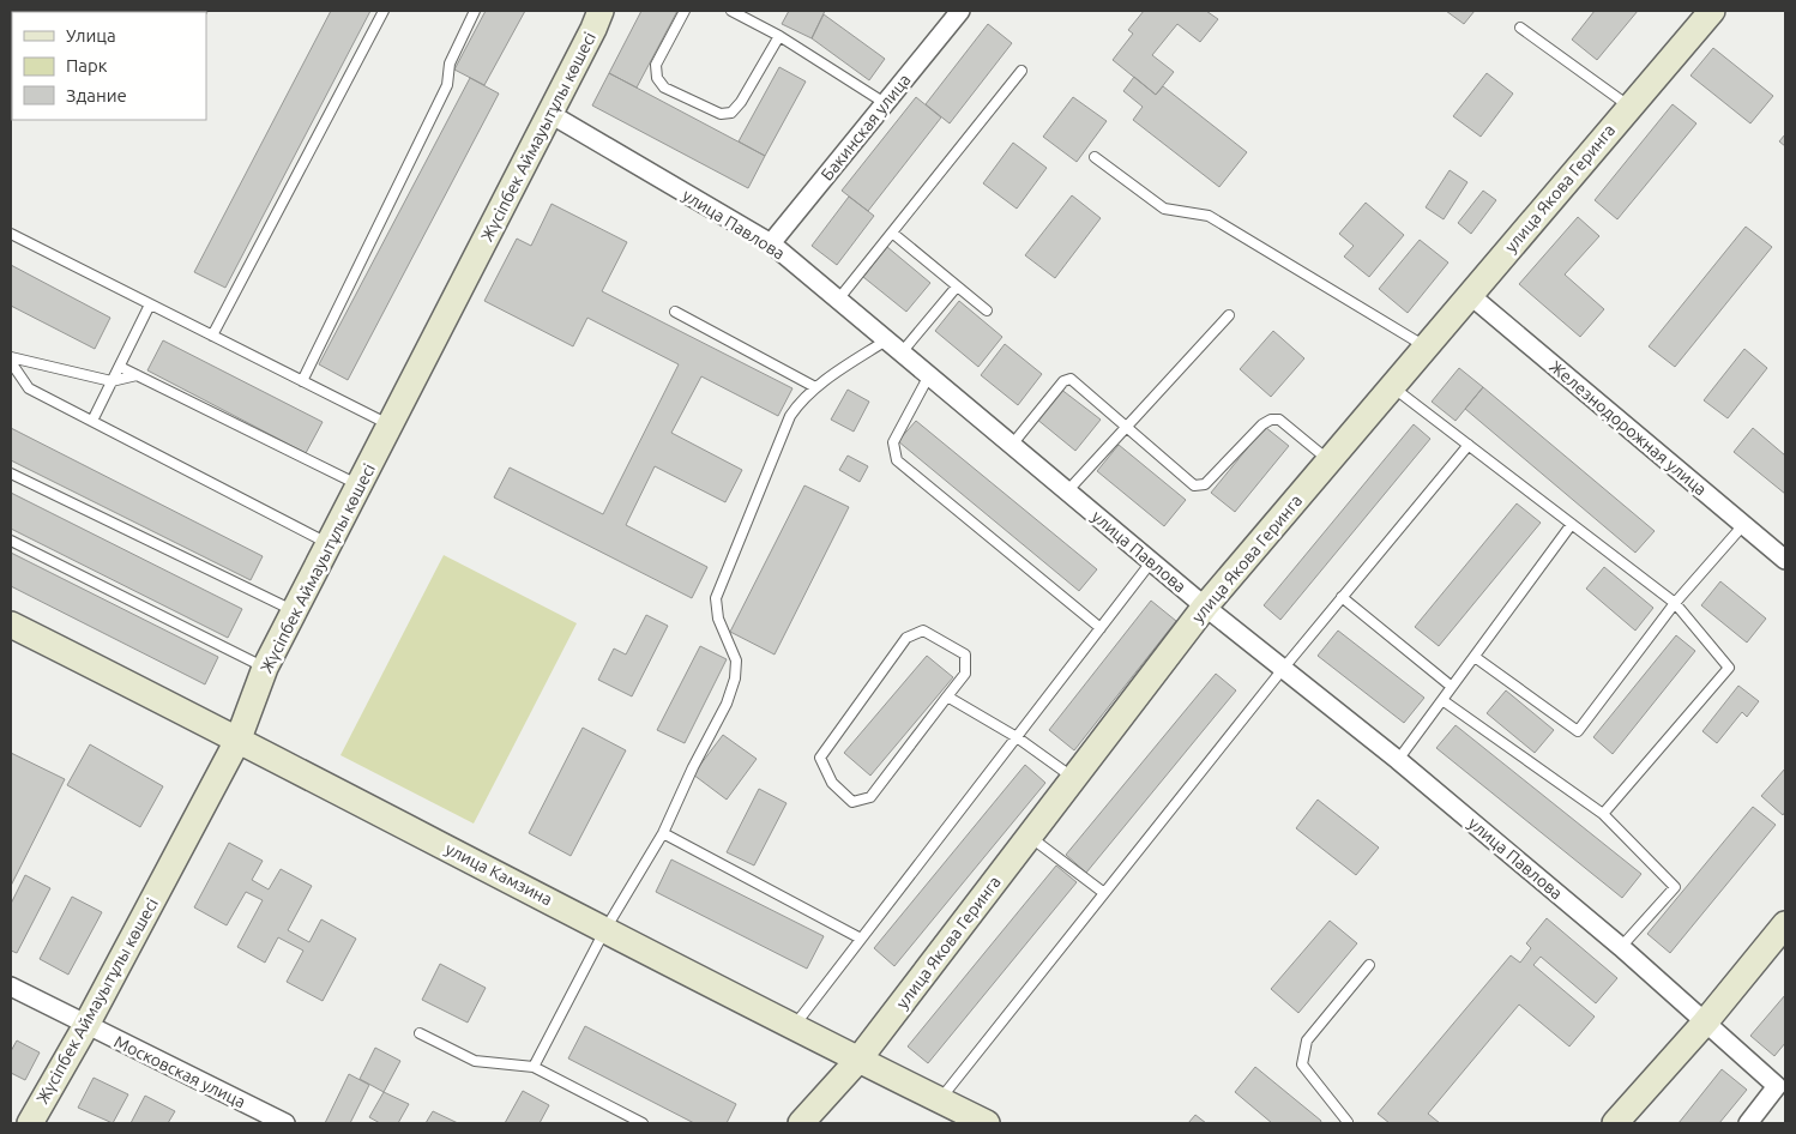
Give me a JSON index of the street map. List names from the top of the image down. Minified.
{"streets":{"street":["Бакинская улица","Жүсіпбек Аймауытұлы көшесі","улица Якова Геринга","улица Павлова","Железнодорожная улица","улица Камзина","Московская улица"]},"crossings":[["Бакинская улица","улица Павлова"],["Жүсіпбек Аймауытұлы көшесі","улица Павлова"],["Жүсіпбек Аймауытұлы көшесі","улица Камзина"],["Жүсіпбек Аймауытұлы көшесі","Московская улица"],["улица Якова Геринга","улица Павлова"],["улица Якова Геринга","Железнодорожная улица"],["улица Якова Геринга","улица Камзина"]],"legend":["Улица","Парк","Здание"]}
